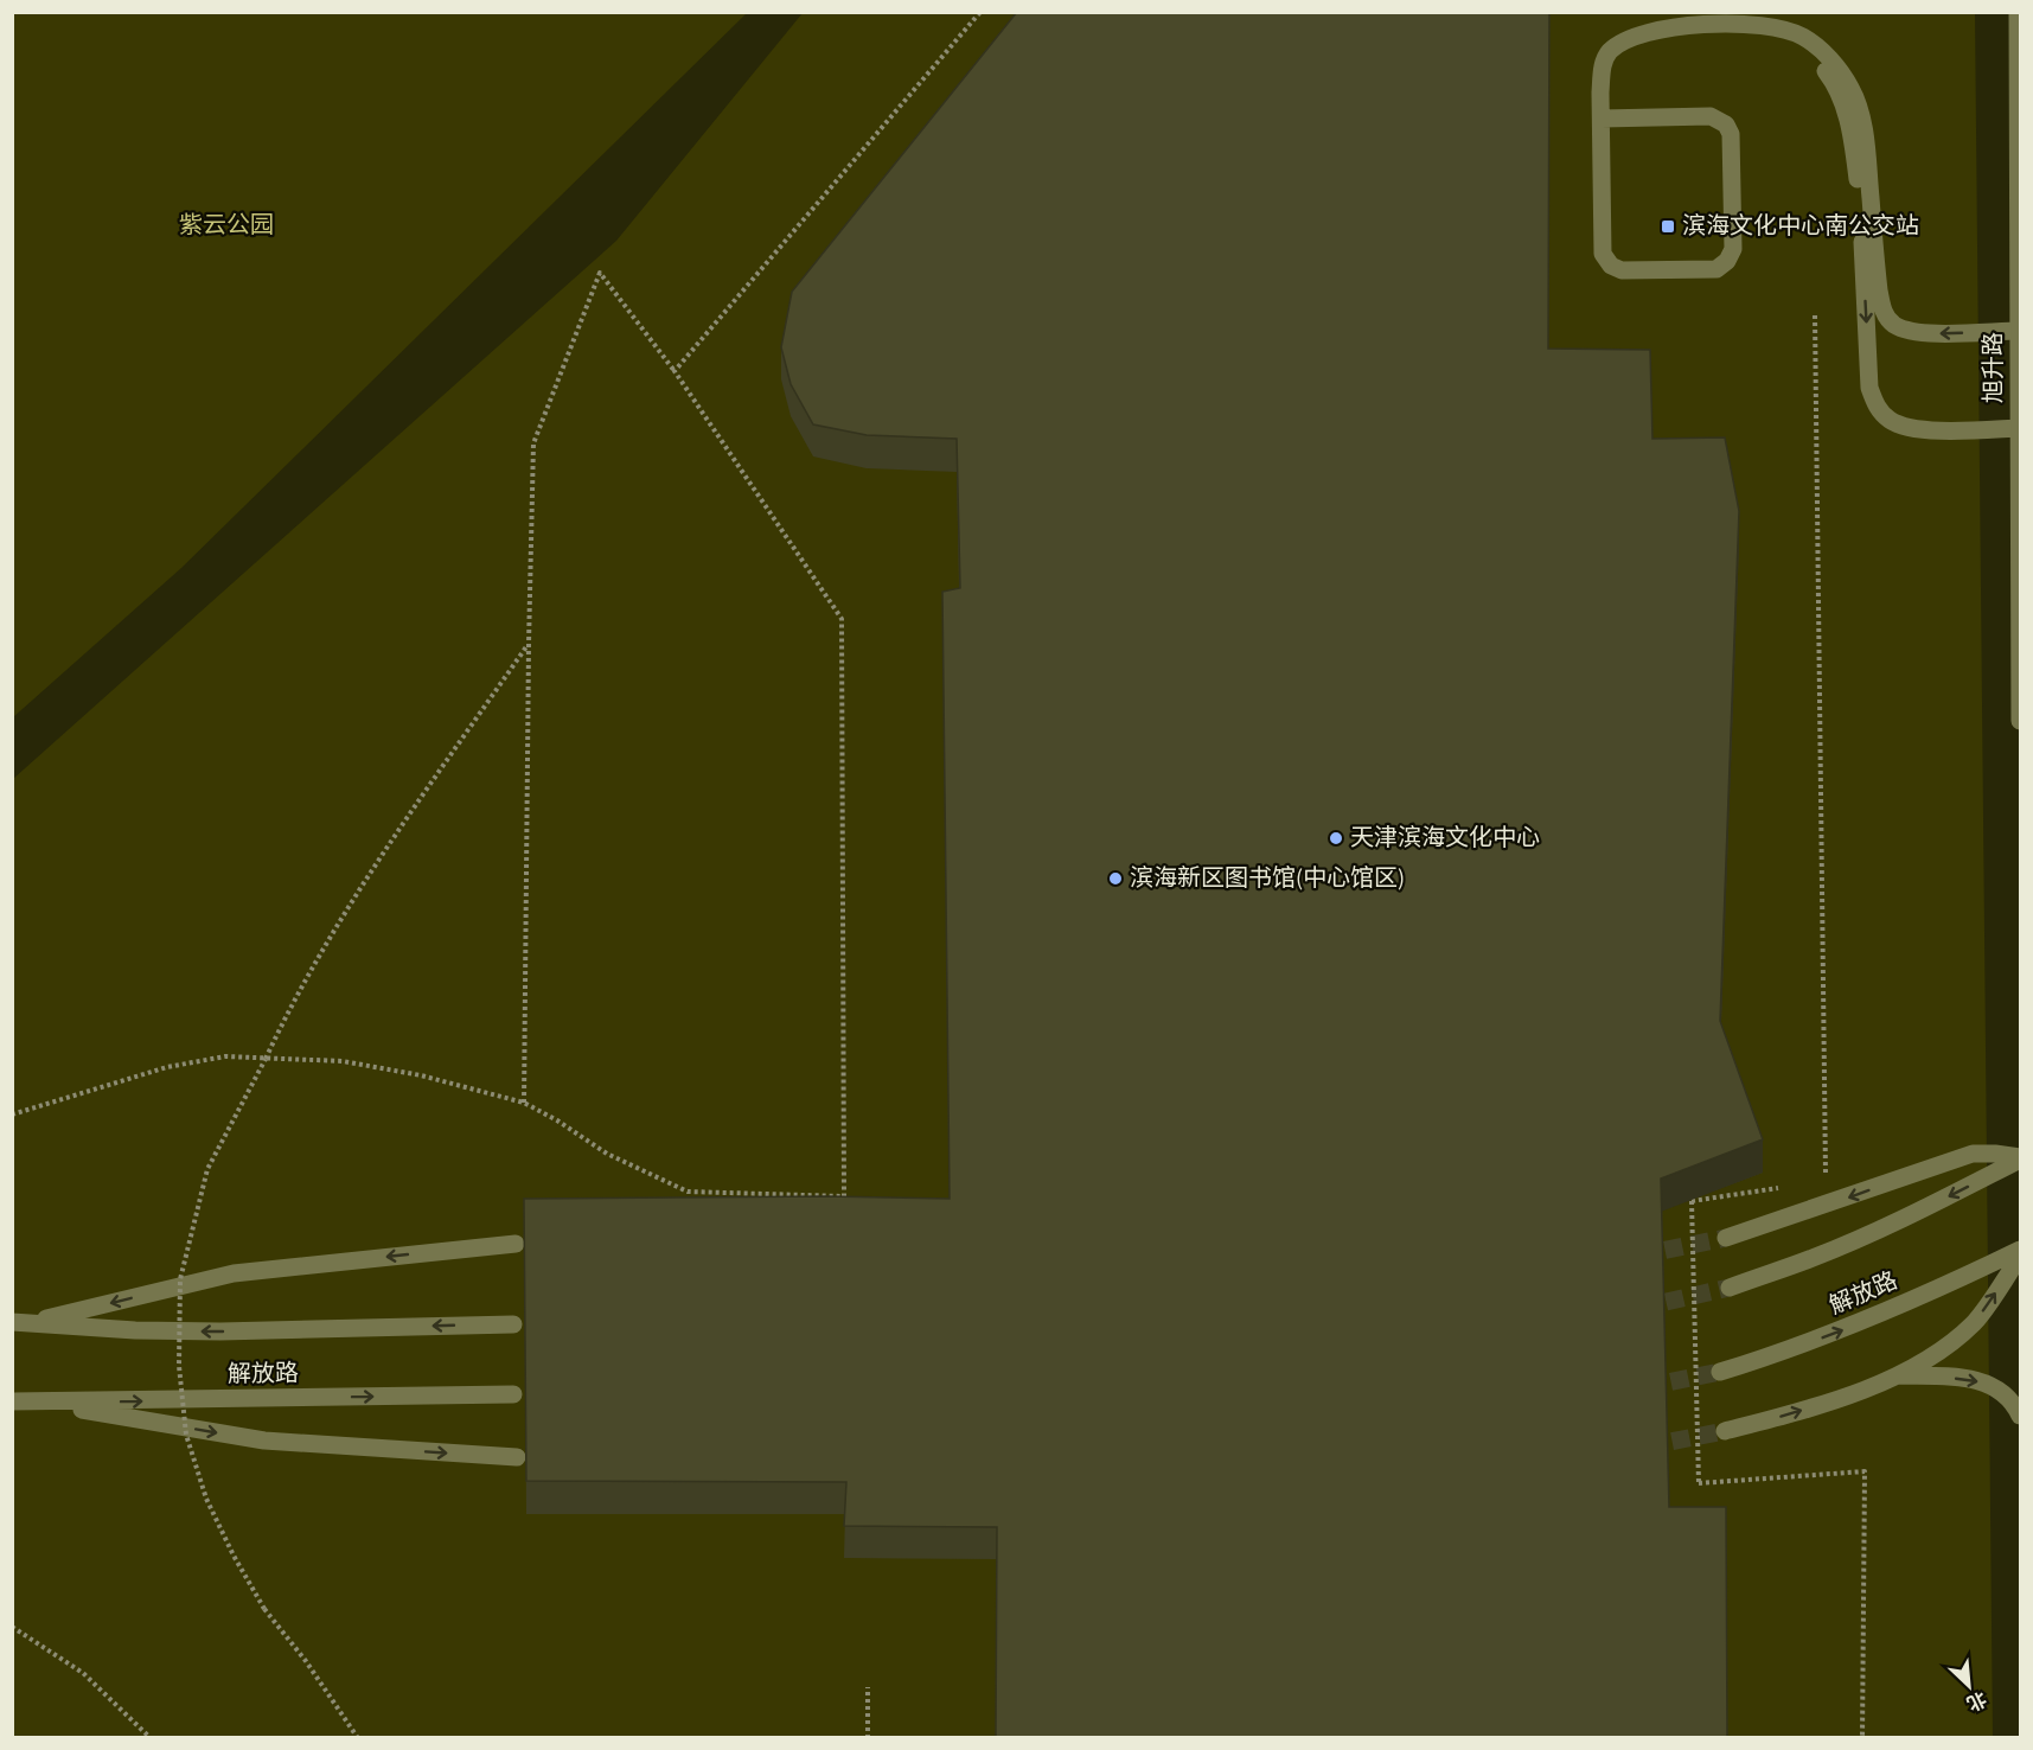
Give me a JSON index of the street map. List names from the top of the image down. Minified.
{"streets":{"street":["旭升路","解放路"]},"parks":["紫云公园"],"places":{"transit":["滨海文化中心南公交站"],"other":["天津滨海文化中心","滨海新区图书馆(中心馆区)"]},"north":"bottom right"}
